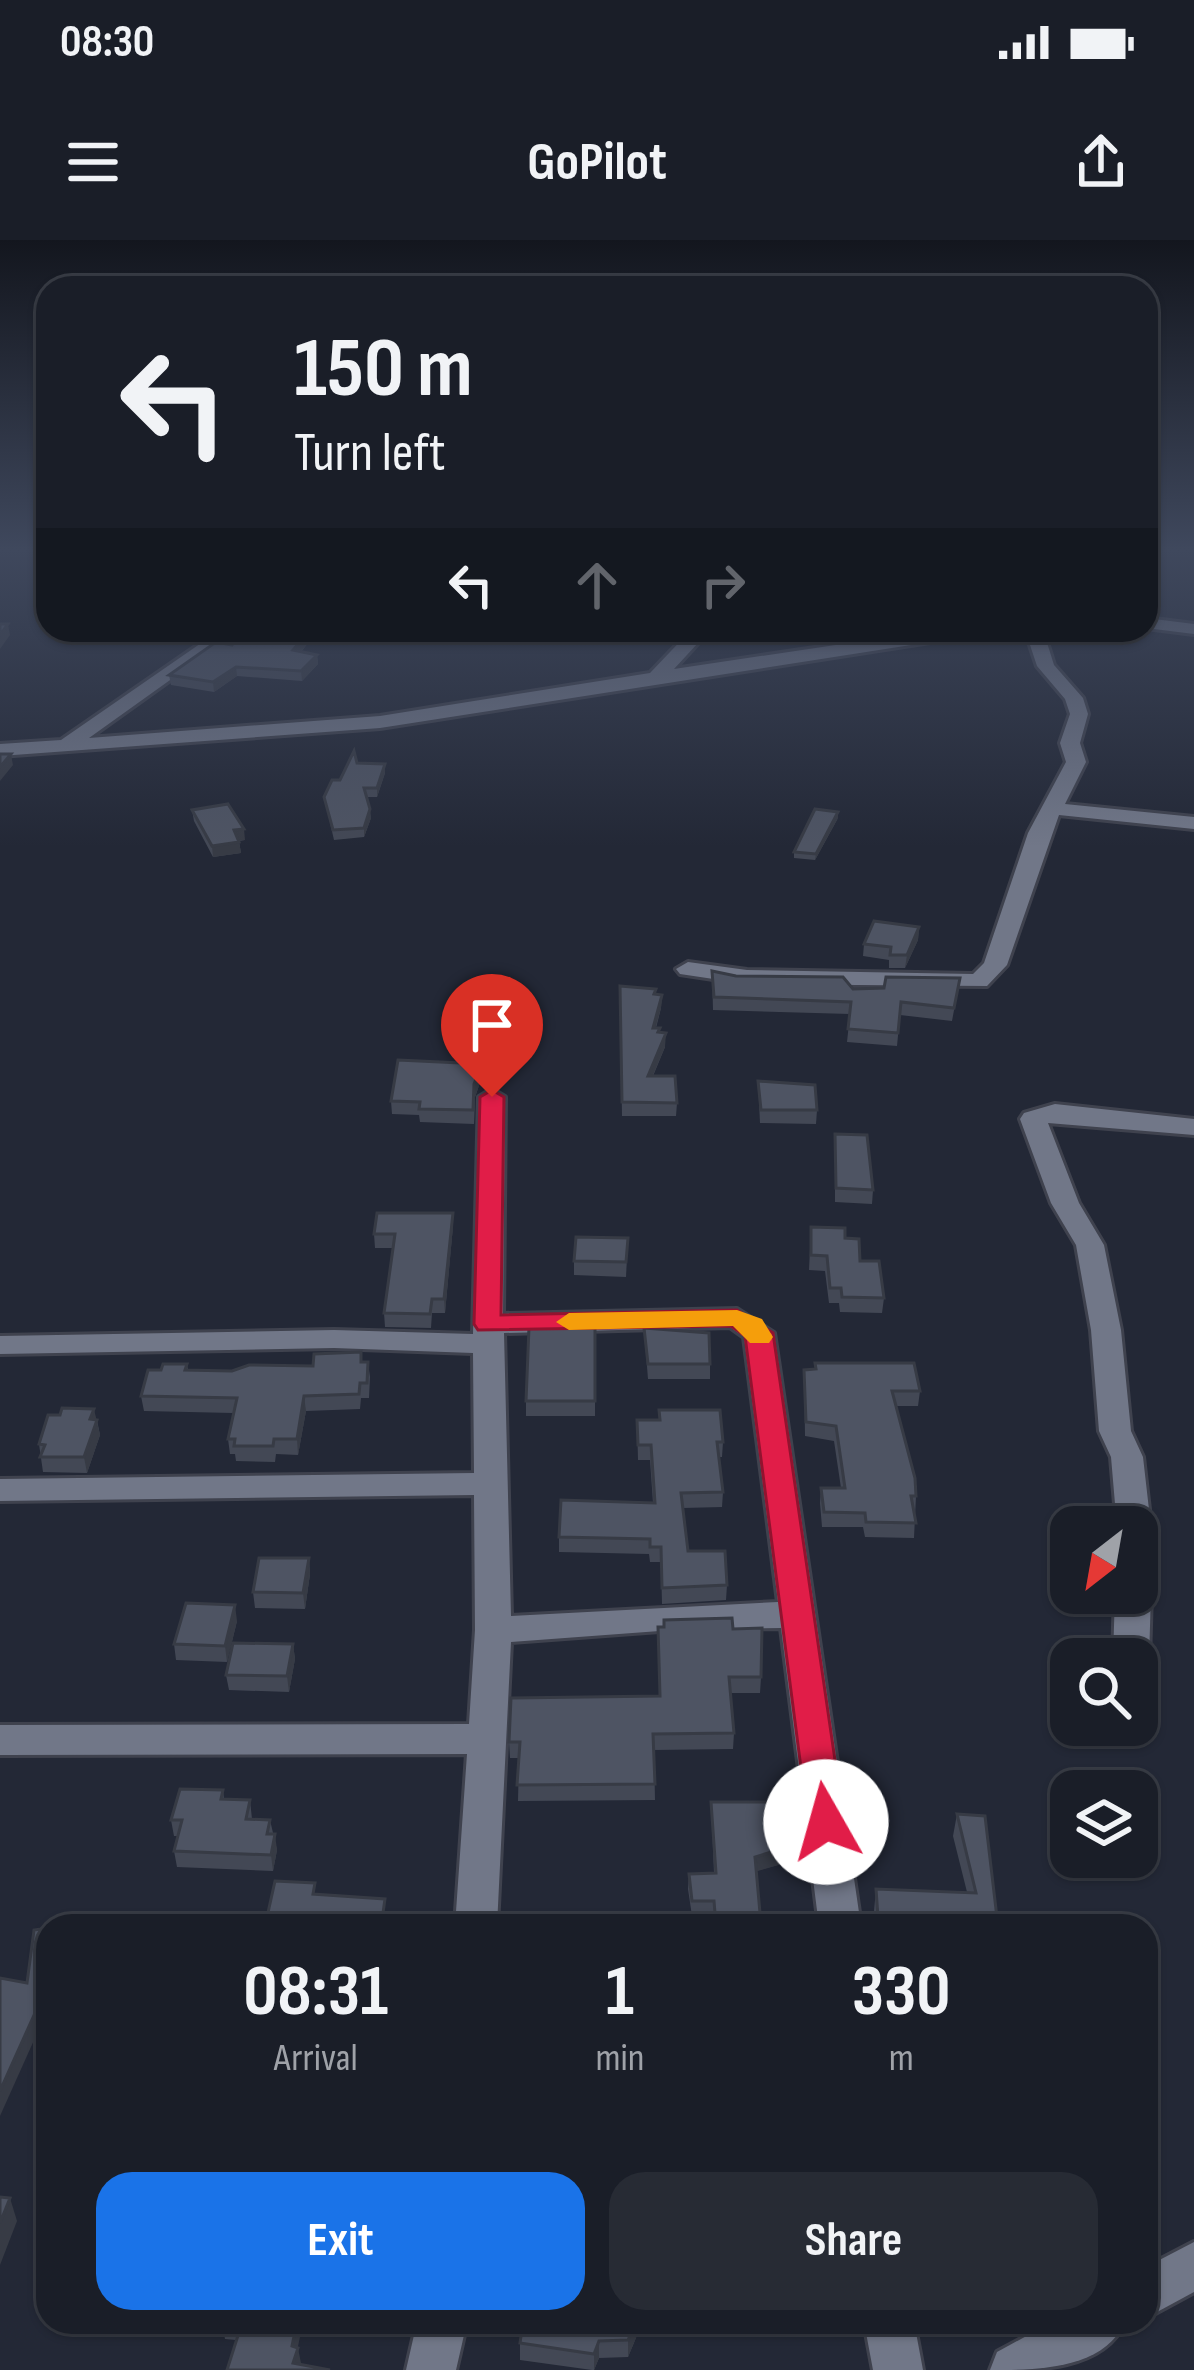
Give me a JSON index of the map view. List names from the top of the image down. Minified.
{"north":"bottom left","page":{"status":"08:30","header":"GoPilot","turn":["150 m","Turn left"],"eta":["08:31","Arrival","1","min","330","m"],"buttons":["Exit","Share"]}}
